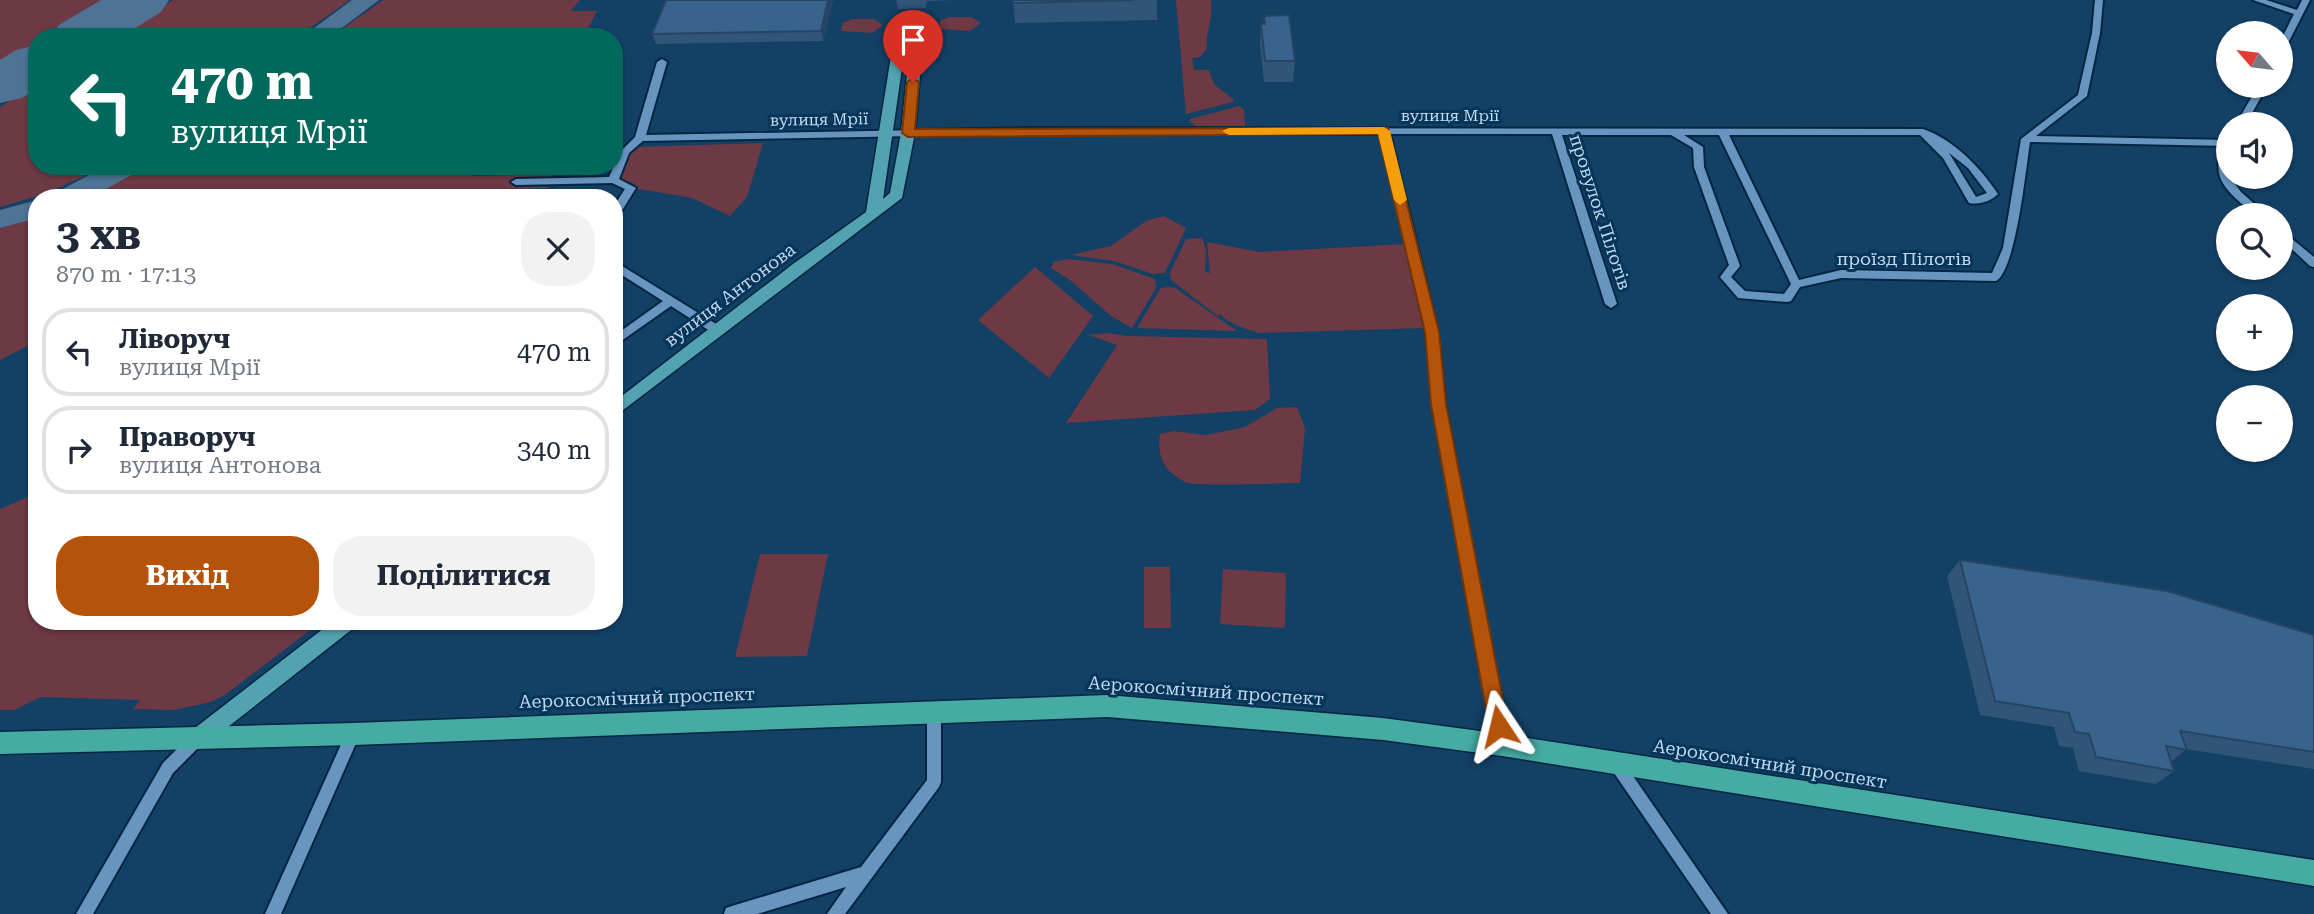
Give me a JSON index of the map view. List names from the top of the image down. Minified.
{"streets":{"highway":["Аерокосмічний проспект"],"main road":["вулиця Антонова"],"street":["вулиця Мрії","провулок Пілотів","проїзд Пілотів"]},"crossings":[["вулиця Мрії","провулок Пілотів"],["вулиця Мрії","вулиця Антонова"]],"north":"top left","page":{"map_buttons":["+","−"],"turn":["470 m","вулиця Мрії"],"heading":["3 хв","870 m · 17:13"],"list":[{"name":"Ліворуч","note":"вулиця Мрії","value":"470 m"},{"name":"Праворуч","note":"вулиця Антонова","value":"340 m"}],"buttons":["Вихід","Поділитися"]}}
